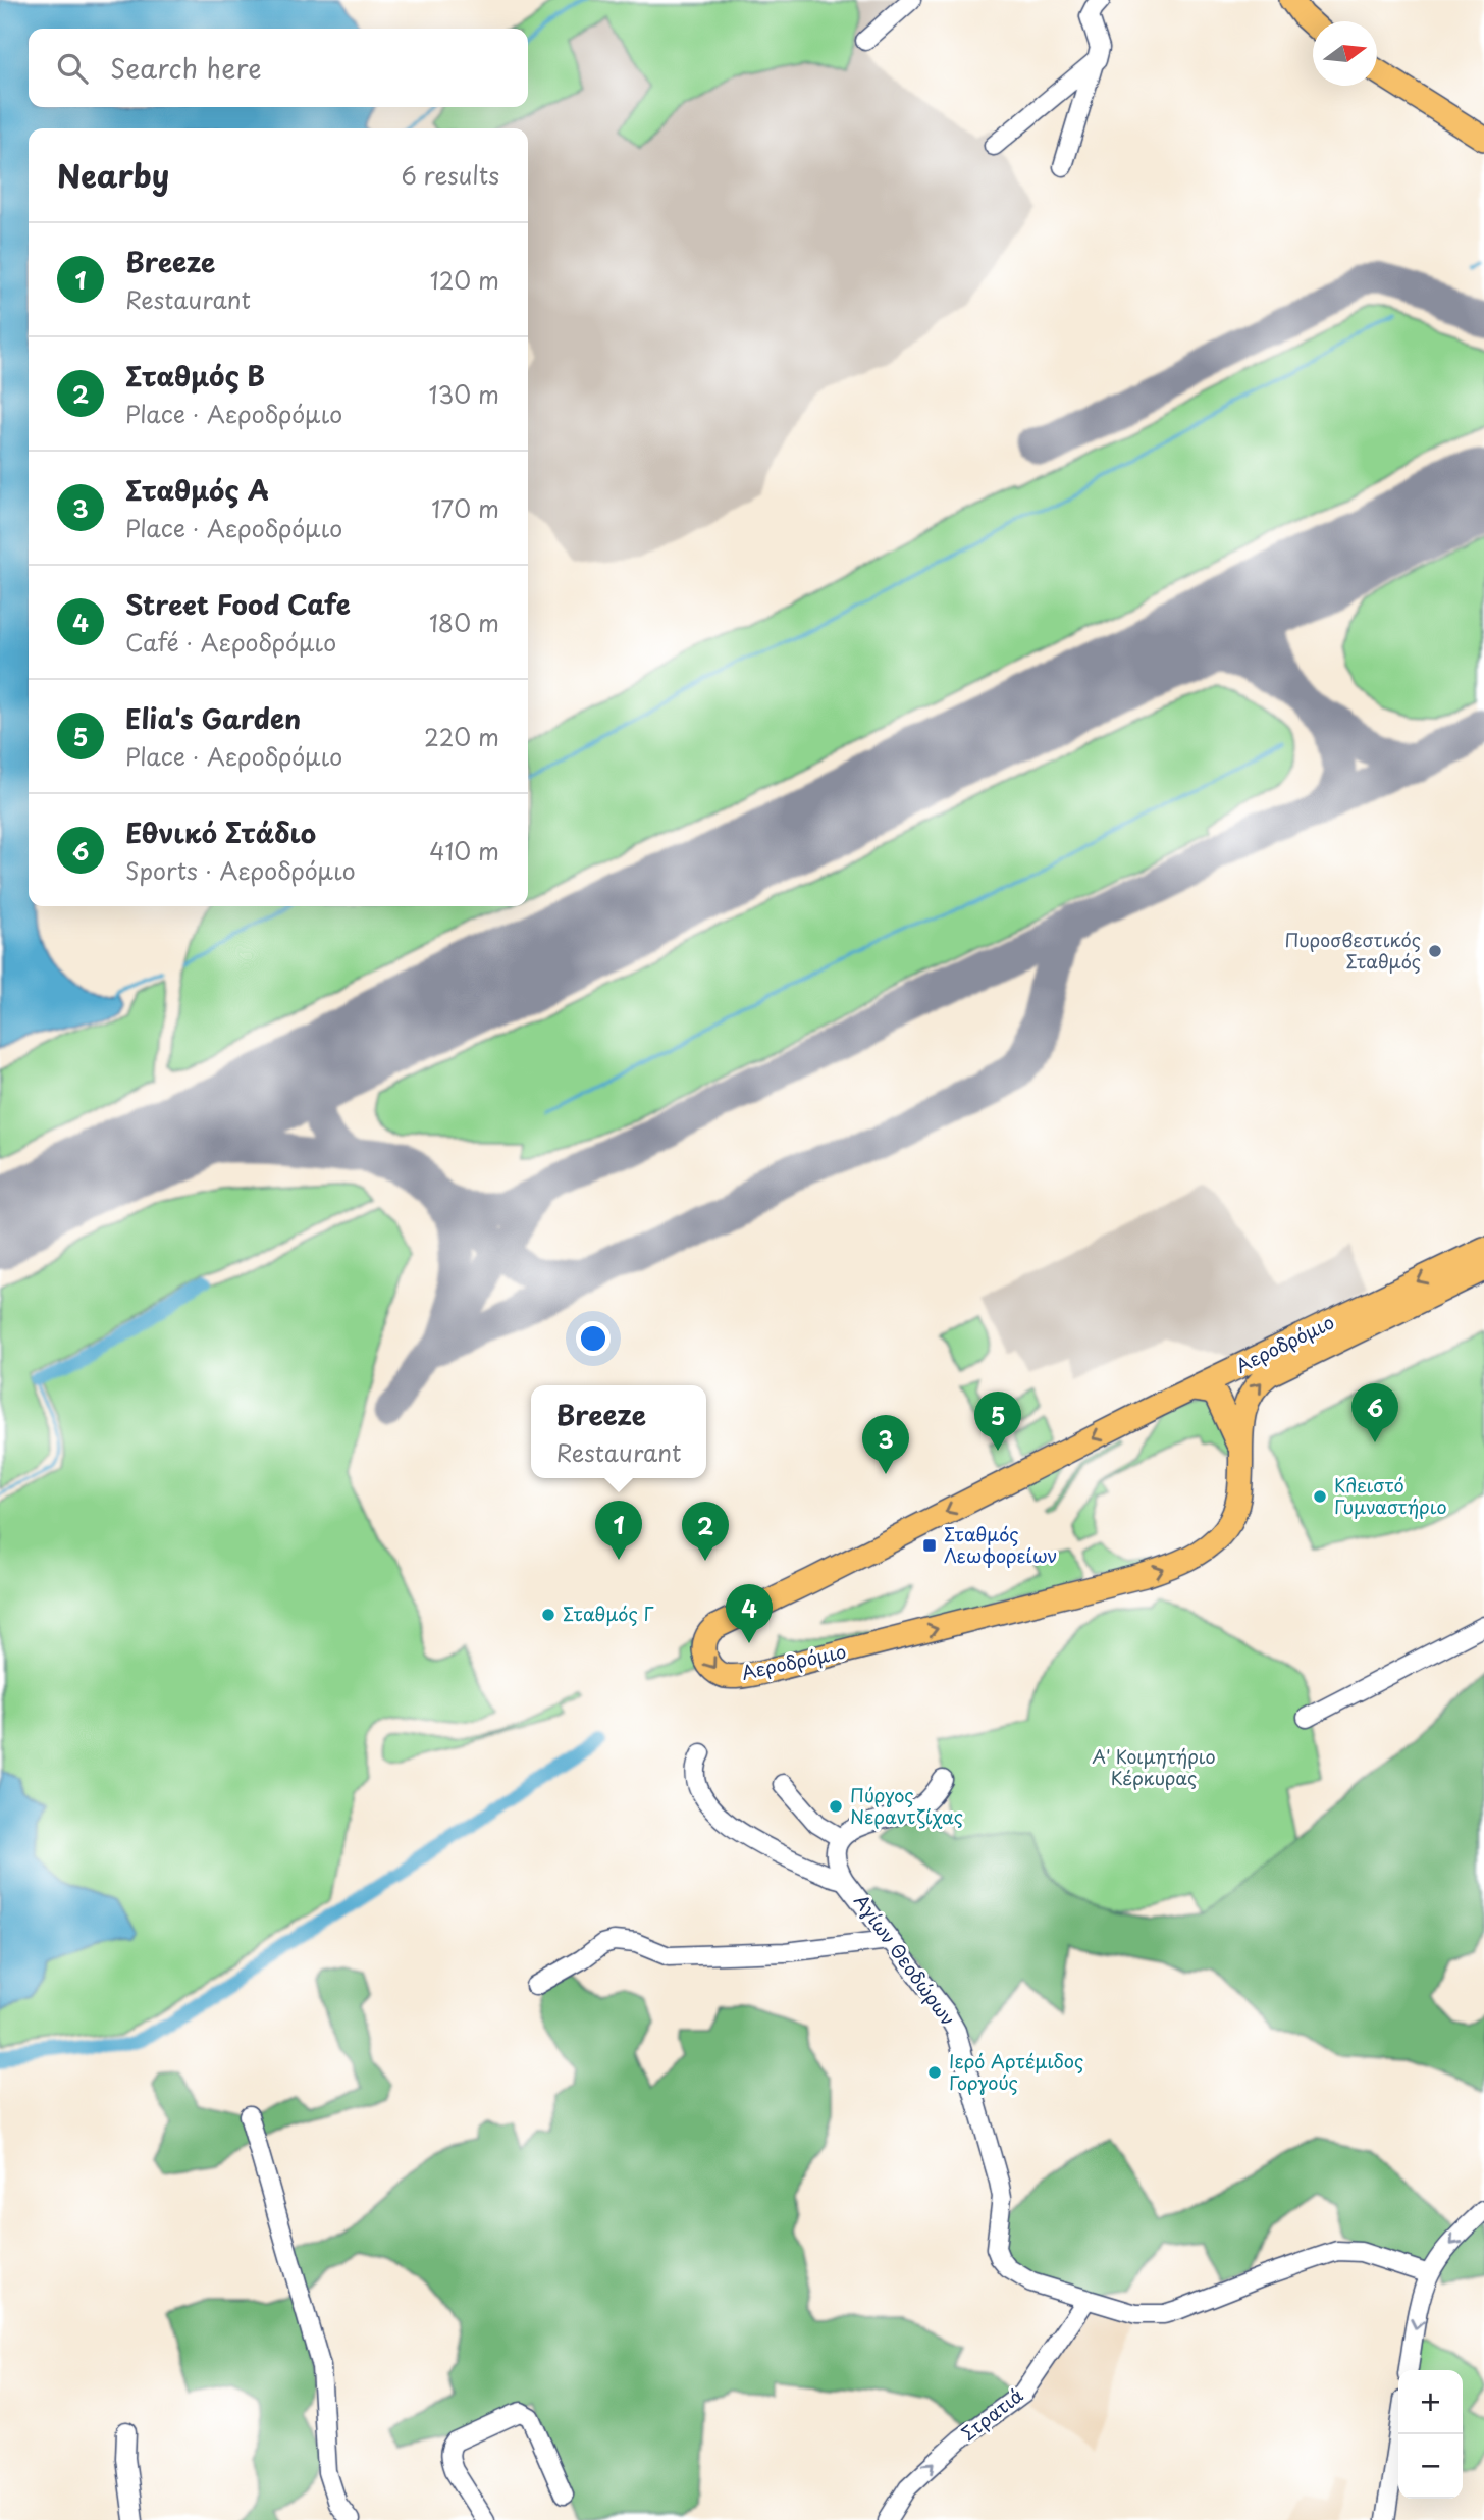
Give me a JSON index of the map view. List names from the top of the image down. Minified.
{"streets":{"main road":["Αεροδρόμιο"],"street":["Αγίων Θεοδώρων","Στρατιά"]},"crossings":[["Αγίων Θεοδώρων","Στρατιά"]],"one_way":["Στρατιά"],"parks":["Α' Κοιμητήριο Κέρκυρας"],"places":{"other":["Πυροσβεστικός Σταθμός","Κλειστό Γυμναστήριο","Σταθμός Γ","Πύργος Νεραντζίχας","Ιερό Αρτέμιδος Γοργούς"],"transit":["Σταθμός Λεωφορείων"]},"north":"right","page":{"search":"Search here","heading":["Nearby","6 results"],"list":[{"mark":"1","name":"Breeze","note":"Restaurant","value":"120 m"},{"mark":"2","name":"Σταθμός B","note":"Place · Αεροδρόμιο","value":"130 m"},{"mark":"3","name":"Σταθμός Α","note":"Place · Αεροδρόμιο","value":"170 m"},{"mark":"4","name":"Street Food Cafe","note":"Café · Αεροδρόμιο","value":"180 m"},{"mark":"5","name":"Elia's Garden","note":"Place · Αεροδρόμιο","value":"220 m"},{"mark":"6","name":"Εθνικό Στάδιο","note":"Sports · Αεροδρόμιο","value":"410 m"}],"pins":["6","5","3","1","2","4"],"popup":["Breeze","Restaurant"],"map_buttons":["+","−"]}}
